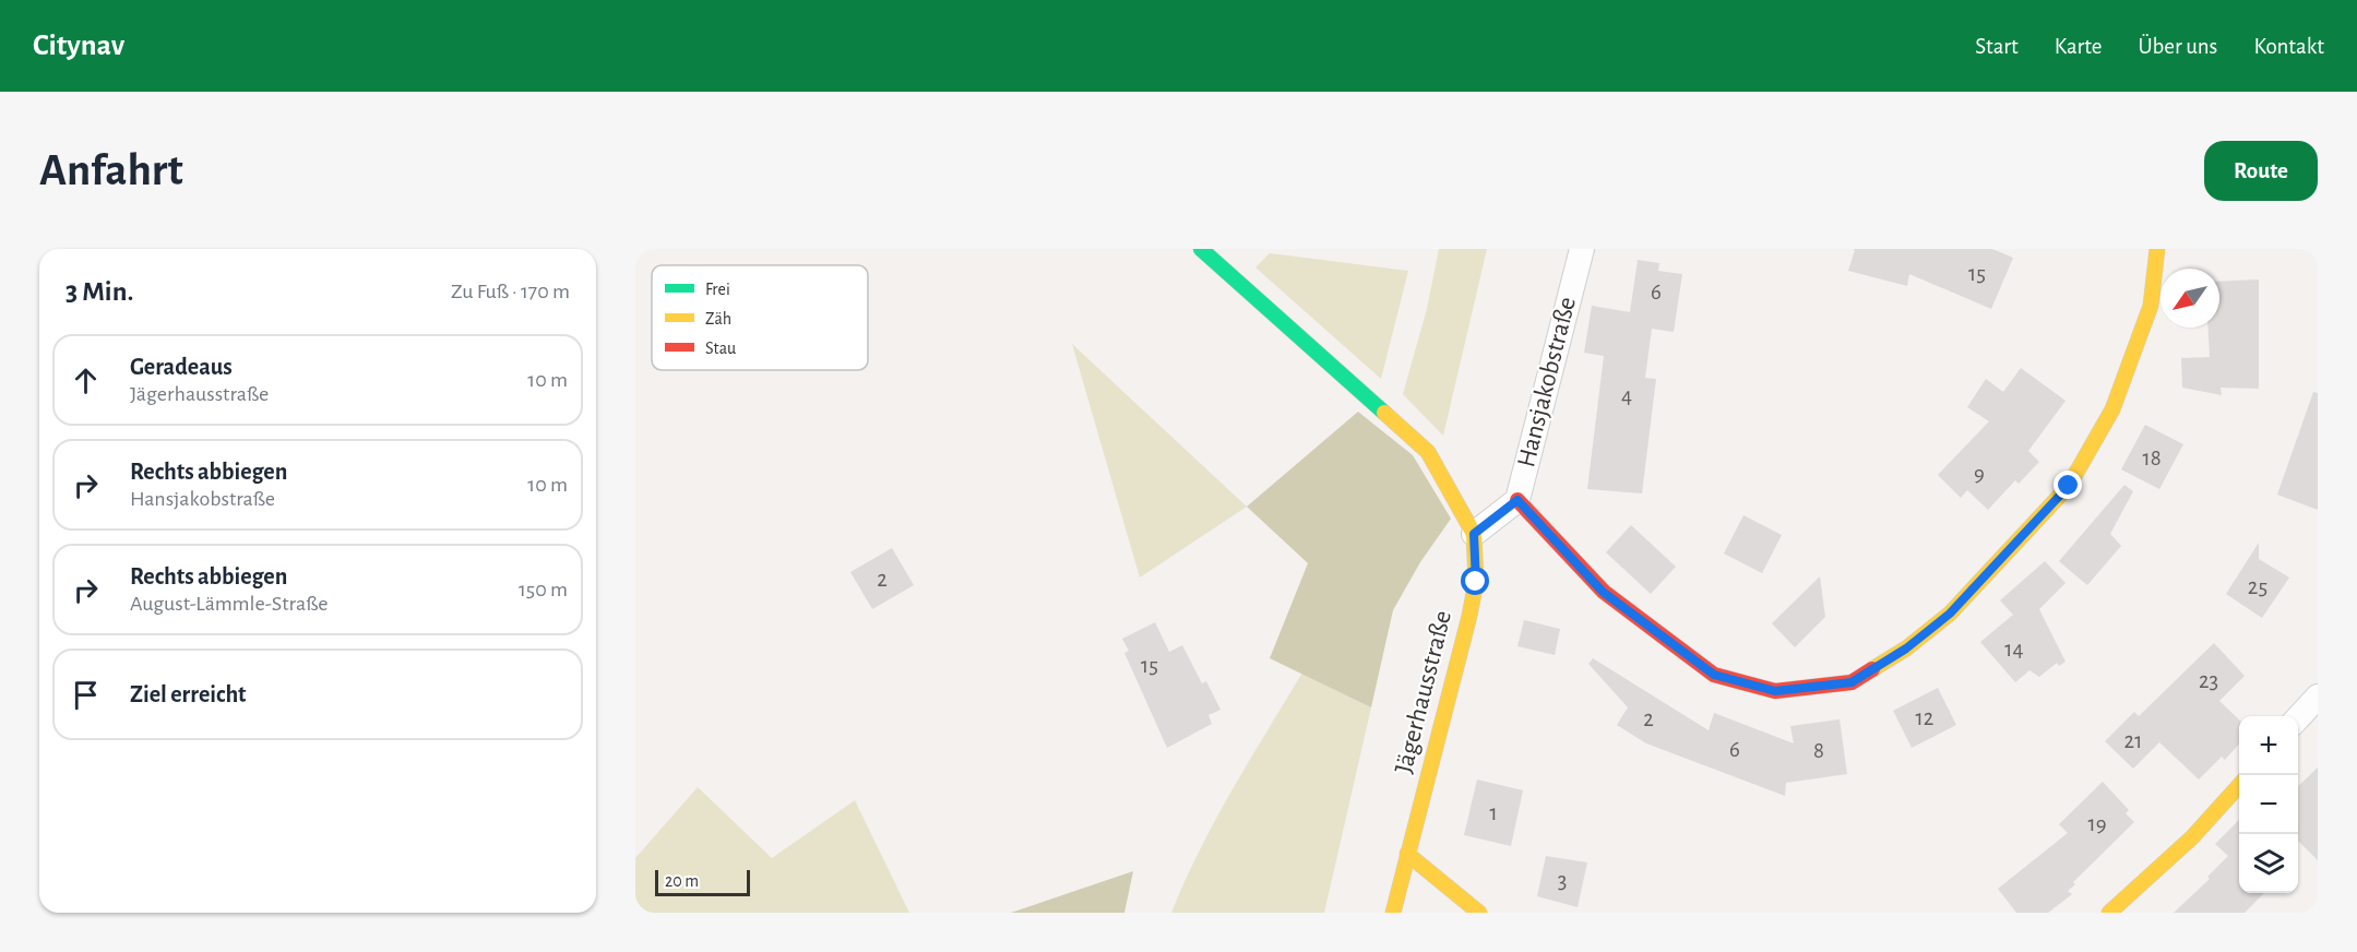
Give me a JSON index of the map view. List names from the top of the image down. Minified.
{"streets":{"street":["Hansjakobstraße","Jägerhausstraße"]},"crossings":[["Hansjakobstraße","Jägerhausstraße"]],"house_numbers":["15","6","4","18","9","2","25","14","15","23","12","2","21","6","8","1","19","3"],"legend":["Frei","Zäh","Stau"],"scale_bar":"20 m","north":"bottom left","page":{"header":"Citynav","nav":["Start","Karte","Über uns","Kontakt"],"buttons":"Route","title":"Anfahrt","heading":["3 Min.","Zu Fuß · 170 m"],"list":[["Geradeaus","Jägerhausstraße","10 m"],["Rechts abbiegen","Hansjakobstraße","10 m"],["Rechts abbiegen","August-Lämmle-Straße","150 m"],"Ziel erreicht"],"map_buttons":["+","−"],"scale":"20 m"}}
